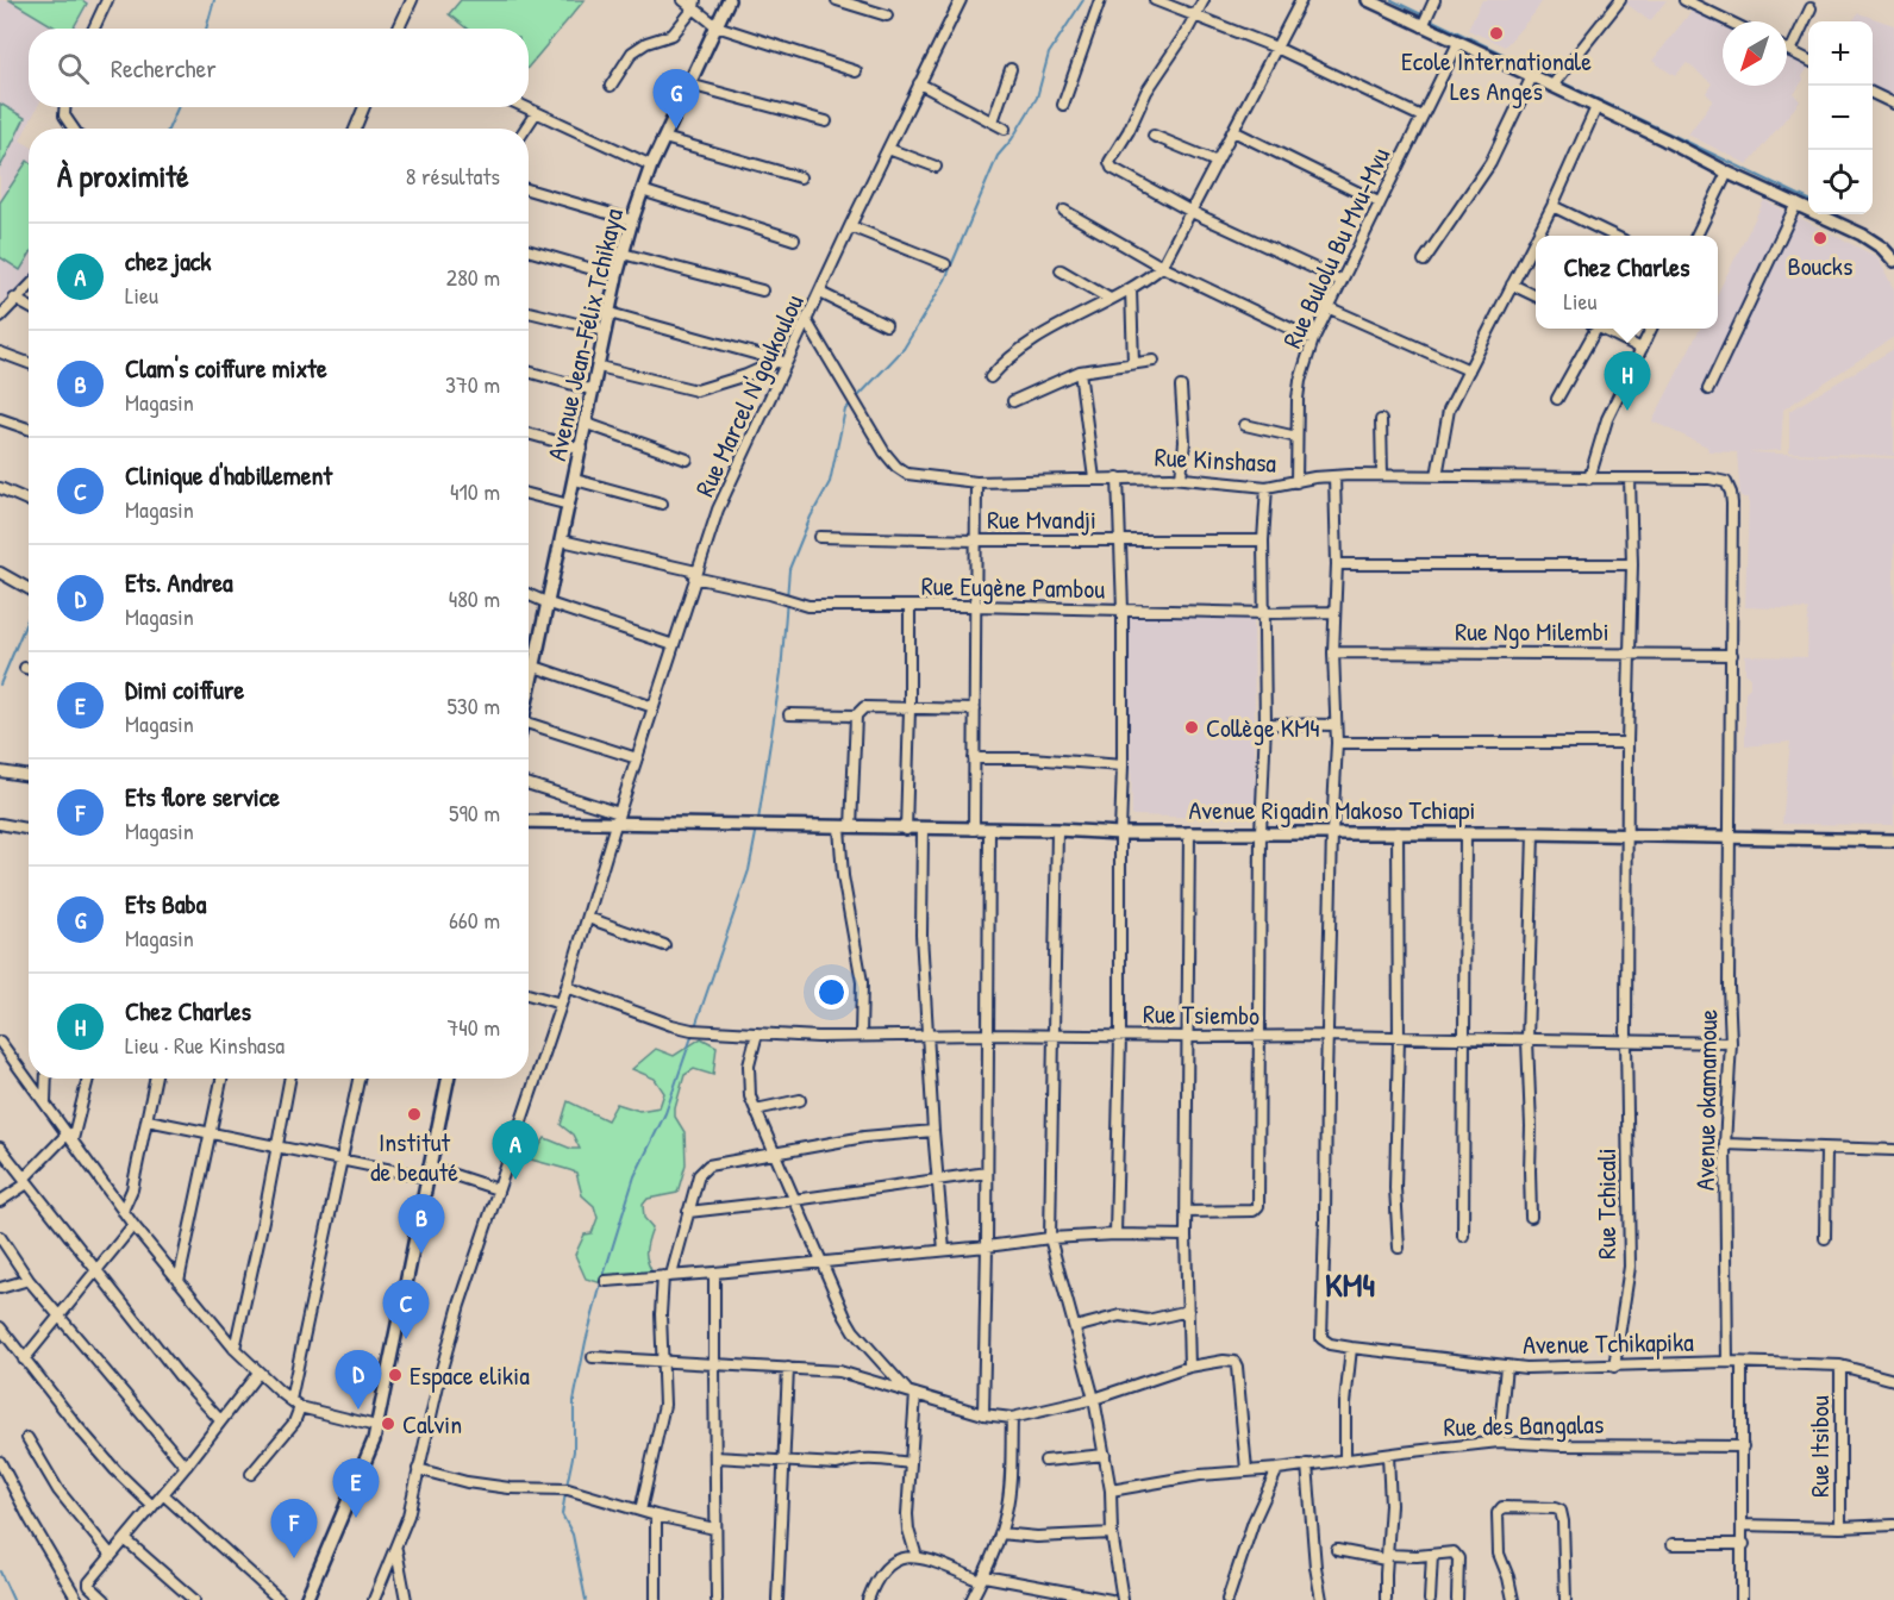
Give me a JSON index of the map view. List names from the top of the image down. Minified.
{"streets":{"street":["Rue Bulolu Bu Mvu-Mvu","Avenue Jean-Félix Tchikaya","Rue Marcel N'goukoulou","Rue Kinshasa","Rue Mvandji","Rue Eugène Pambou","Rue Ngo Milembi","Avenue Rigadin Makoso Tchiapi","Rue Tsiembo","Avenue okamamoue","Rue Tchicali","Avenue Tchikapika","Rue des Bangalas","Rue Itsibou"]},"crossings":[["Rue Bulolu Bu Mvu-Mvu","Rue Kinshasa"],["Avenue Jean-Félix Tchikaya","Rue Eugène Pambou"],["Rue Marcel N'goukoulou","Rue Kinshasa"],["Rue Marcel N'goukoulou","Rue Eugène Pambou"],["Rue Marcel N'goukoulou","Avenue Rigadin Makoso Tchiapi"],["Rue Marcel N'goukoulou","Rue Tsiembo"],["Rue Kinshasa","Avenue okamamoue"],["Rue Kinshasa","Rue Tchicali"],["Rue Ngo Milembi","Avenue okamamoue"],["Rue Ngo Milembi","Rue Tchicali"],["Avenue Rigadin Makoso Tchiapi","Avenue okamamoue"],["Avenue Rigadin Makoso Tchiapi","Rue Tchicali"],["Rue Tsiembo","Avenue okamamoue"],["Rue Tsiembo","Rue Tchicali"],["Rue Tsiembo","Avenue Tchikapika"],["Avenue okamamoue","Avenue Tchikapika"],["Rue Tchicali","Avenue Tchikapika"],["Avenue Tchikapika","Rue Itsibou"]],"districts":["KM4"],"places":["Ecole Internationale Les Anges","Boucks","Collège KM4","Institut de beauté","Espace elikia","Calvin"],"north":"bottom left","page":{"map_buttons":["+","−"],"search":"Rechercher","pins":["G","H","A","B","C","D","E","F"],"heading":["À proximité","8 résultats"],"list":[{"mark":"A","name":"chez jack","note":"Lieu","value":"280 m"},{"mark":"B","name":"Clam's coiffure mixte","note":"Magasin","value":"370 m"},{"mark":"C","name":"Clinique d'habillement","note":"Magasin","value":"410 m"},{"mark":"D","name":"Ets. Andrea","note":"Magasin","value":"480 m"},{"mark":"E","name":"Dimi coiffure","note":"Magasin","value":"530 m"},{"mark":"F","name":"Ets flore service","note":"Magasin","value":"590 m"},{"mark":"G","name":"Ets Baba","note":"Magasin","value":"660 m"},{"mark":"H","name":"Chez Charles","note":"Lieu · Rue Kinshasa","value":"740 m"}],"popup":["Chez Charles","Lieu"]}}
